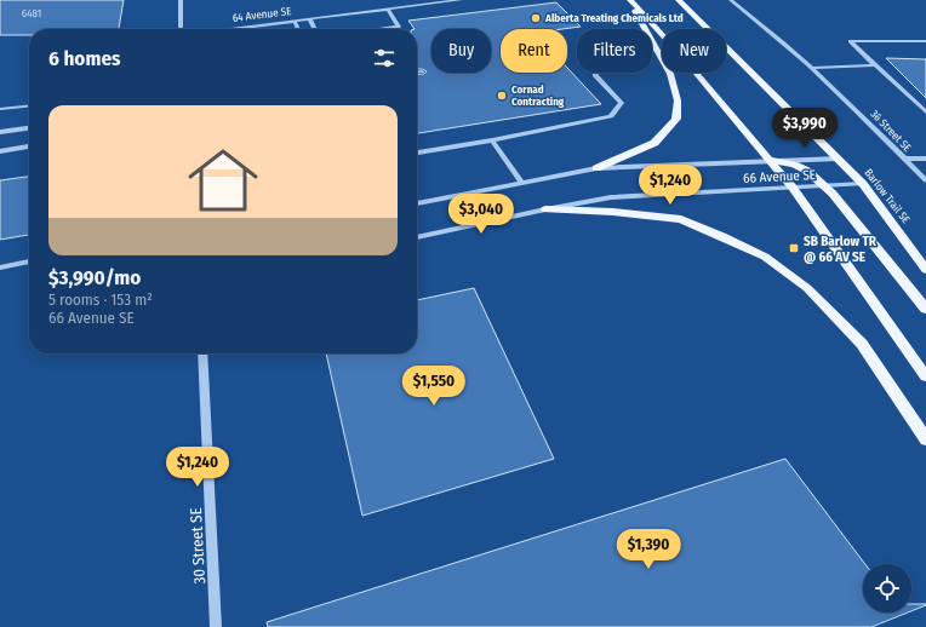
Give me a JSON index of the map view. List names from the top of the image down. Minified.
{"streets":{"main road":["Barlow Trail SE"],"street":["64 Avenue SE","36 Street SE","66 Avenue SE","30 Street SE"]},"crossings":[["66 Avenue SE","Barlow Trail SE"]],"places":{"other":["Alberta Treating Chemicals Ltd","Cornad Contracting"],"transit":["SB Barlow TR @ 66 AV SE"]},"house_numbers":["6481"],"page":{"chip":["Buy","Rent","Filters","New"],"heading":"6 homes","list":[{"name":"$3,990/mo","note":"5 rooms · 153 m² · 66 Avenue SE"}],"price":["$3,990","$1,240","$3,040","$1,550","$1,240","$1,390"]}}
